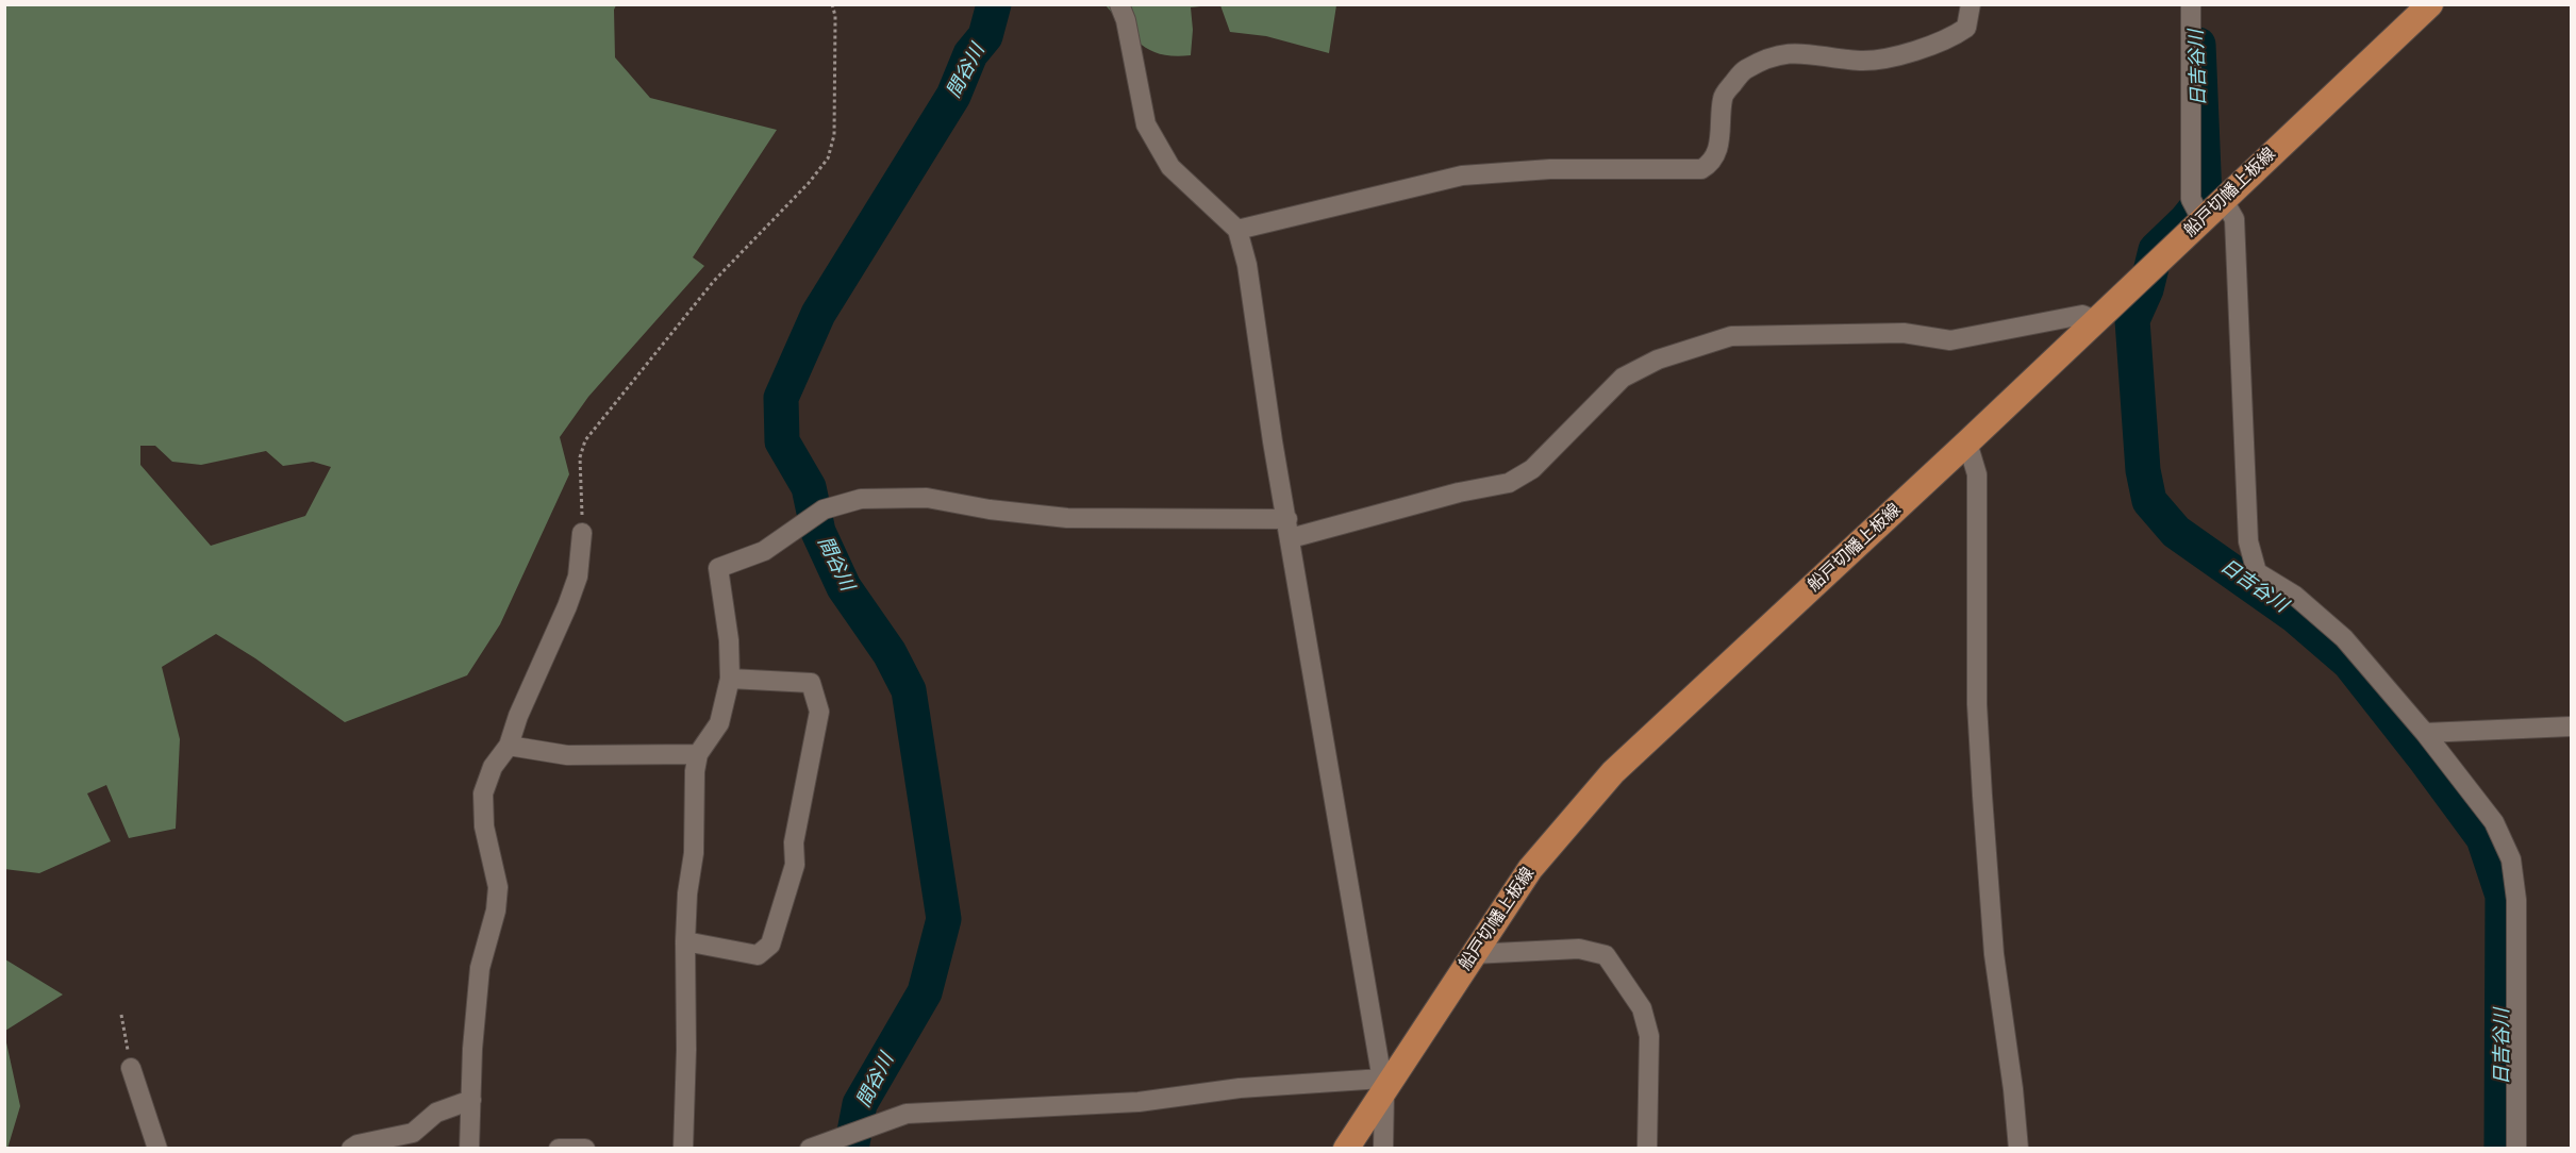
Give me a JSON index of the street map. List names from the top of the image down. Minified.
{"streets":{"main road":["船戸切幡上板線"]},"water":["日吉谷川","間谷川"]}
